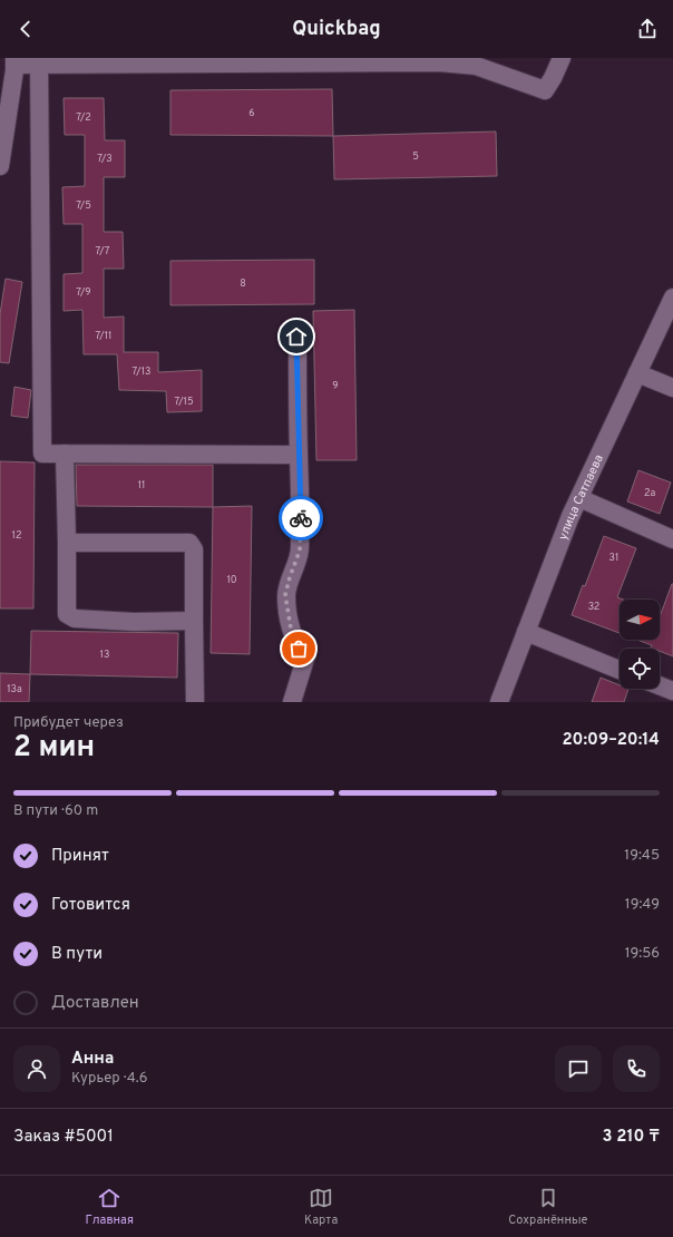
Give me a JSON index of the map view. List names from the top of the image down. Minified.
{"streets":{"street":["улица Сатпаева"]},"house_numbers":["6","7/2","5","7/3","7/5","7/7","8","7/9","7/11","7/13","9","7/15","11","2а","12","31","10","32","13","13а"],"north":"right","page":{"header":"Quickbag","heading":["2 мин","Прибудет через","20:09–20:14"],"panel":["Анна","Курьер · 4.6","Заказ #5001","3 210 ₸"],"bar":"В пути · 60 m","list":[["Принят","19:45"],["Готовится","19:49"],["В пути","19:56"],"Доставлен"],"tabs":["Главная","Карта","Сохранённые"]}}
